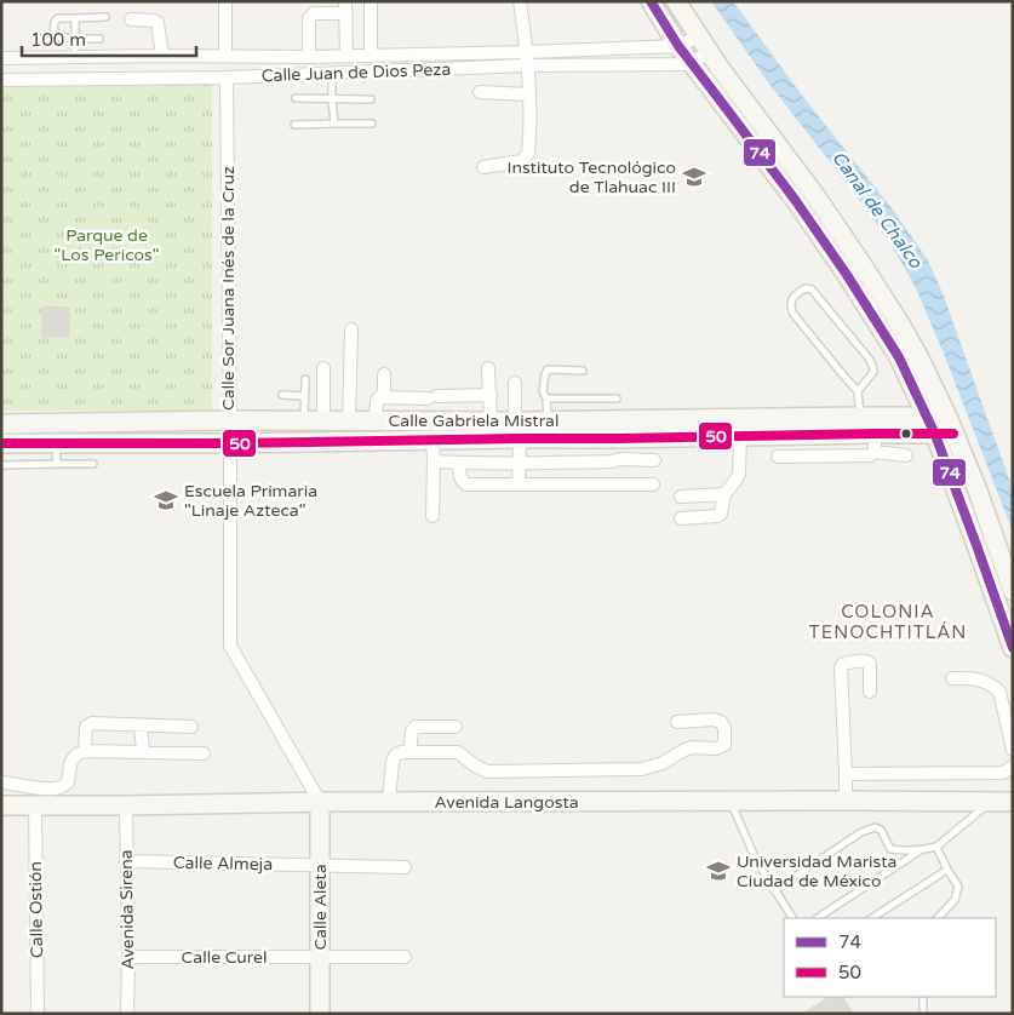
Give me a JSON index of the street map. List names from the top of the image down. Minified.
{"streets":{"street":["Calle Juan de Dios Peza","Calle Sor Juana Inés de la Cruz","Calle Gabriela Mistral","Avenida Langosta","Calle Almeja","Calle Aleta","Calle Ostión","Avenida Sirena","Calle Curel"]},"crossings":[["Calle Juan de Dios Peza","Calle Sor Juana Inés de la Cruz"],["Calle Sor Juana Inés de la Cruz","Calle Gabriela Mistral"],["Calle Sor Juana Inés de la Cruz","Avenida Langosta"],["Calle Sor Juana Inés de la Cruz","Calle Aleta"],["Avenida Langosta","Calle Aleta"],["Avenida Langosta","Calle Ostión"],["Avenida Langosta","Avenida Sirena"],["Calle Almeja","Calle Aleta"],["Calle Almeja","Avenida Sirena"],["Calle Aleta","Calle Curel"],["Avenida Sirena","Calle Curel"]],"districts":["COLONIA TENOCHTITLÁN"],"water":["Canal de Chalco"],"parks":["Parque de \"Los Pericos\""],"places":{"school or university":["Instituto Tecnológico de Tlahuac III","Escuela Primaria \"Linaje Azteca\"","Universidad Marista Ciudad de México"]},"lines":["transit line 74","transit line 50"],"legend":["74","50"],"scale_bar":"100 m"}
